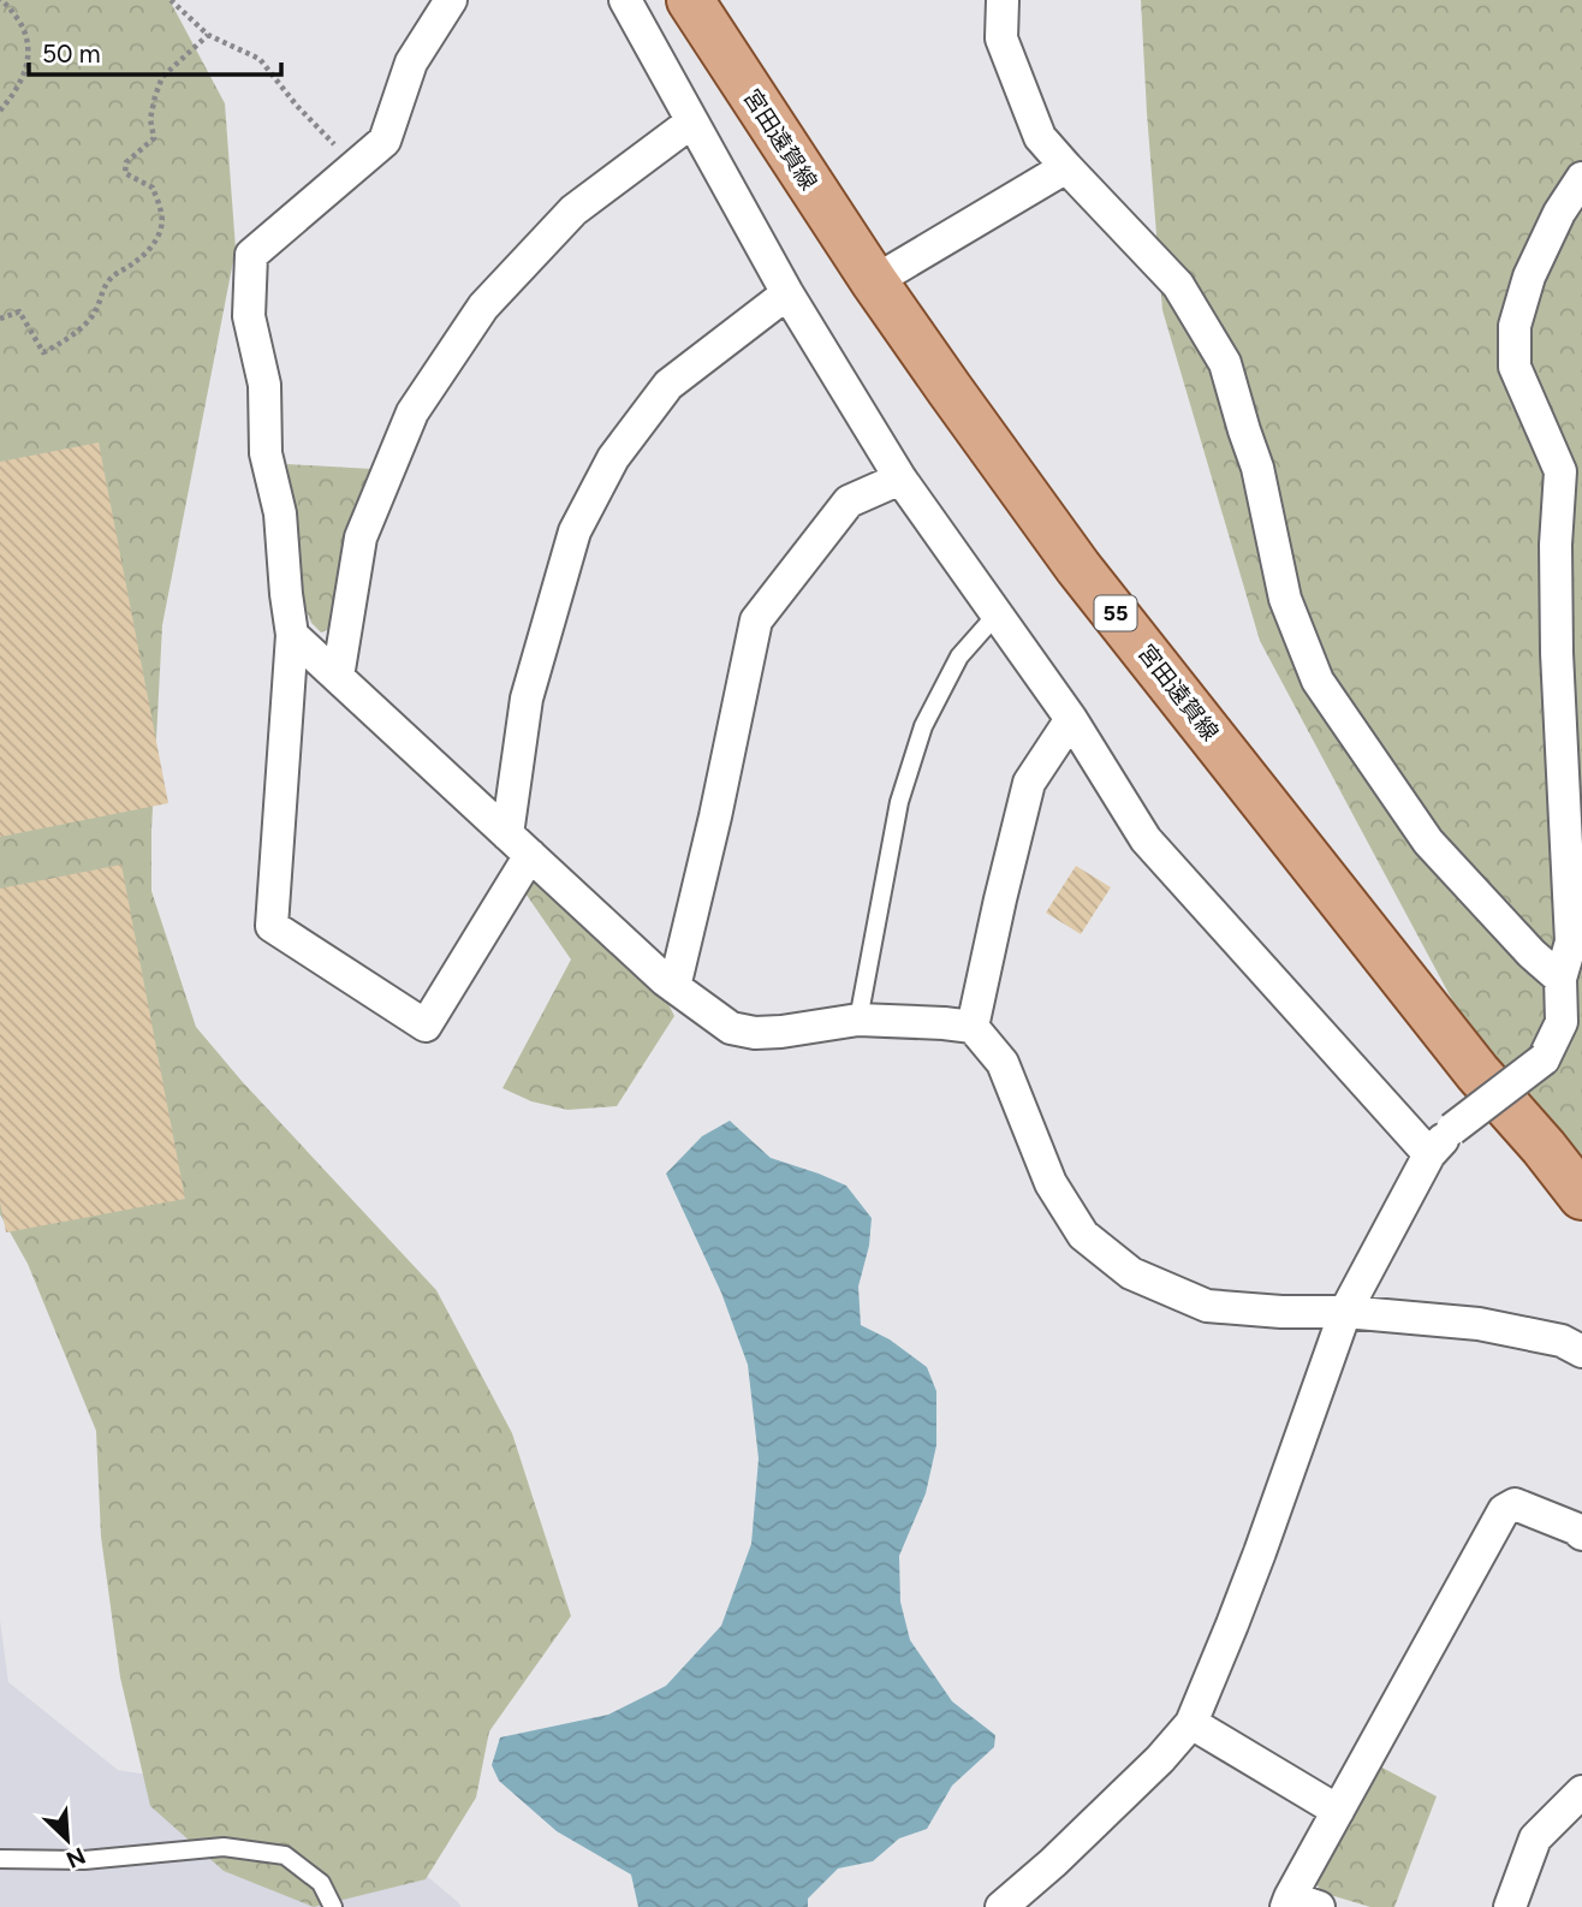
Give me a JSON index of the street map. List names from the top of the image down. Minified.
{"streets":{"main road":["宮田遠賀線","55"]},"scale_bar":"50 m","north":"bottom right"}
